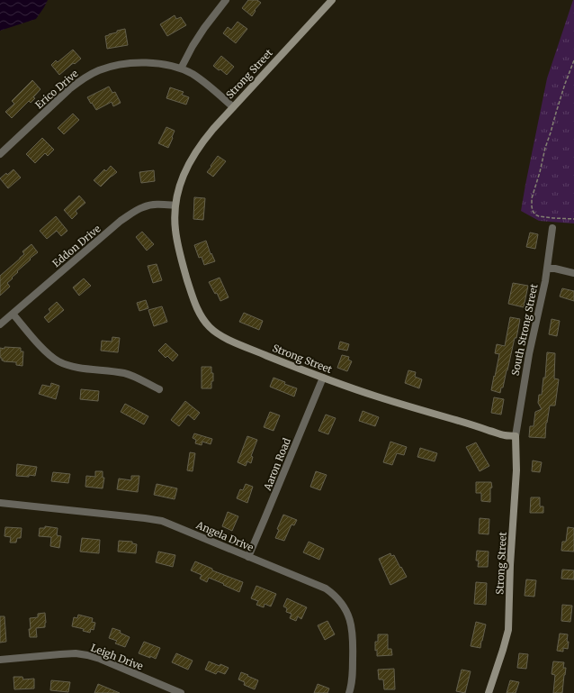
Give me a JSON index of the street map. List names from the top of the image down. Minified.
{"streets":{"street":["Strong Street","Erico Drive","Eddon Drive","South Strong Street","Aaron Road","Angela Drive","Leigh Drive"]},"crossings":[["Strong Street","Erico Drive"],["Strong Street","Eddon Drive"],["Strong Street","South Strong Street"],["Strong Street","Aaron Road"],["Aaron Road","Angela Drive"]]}
